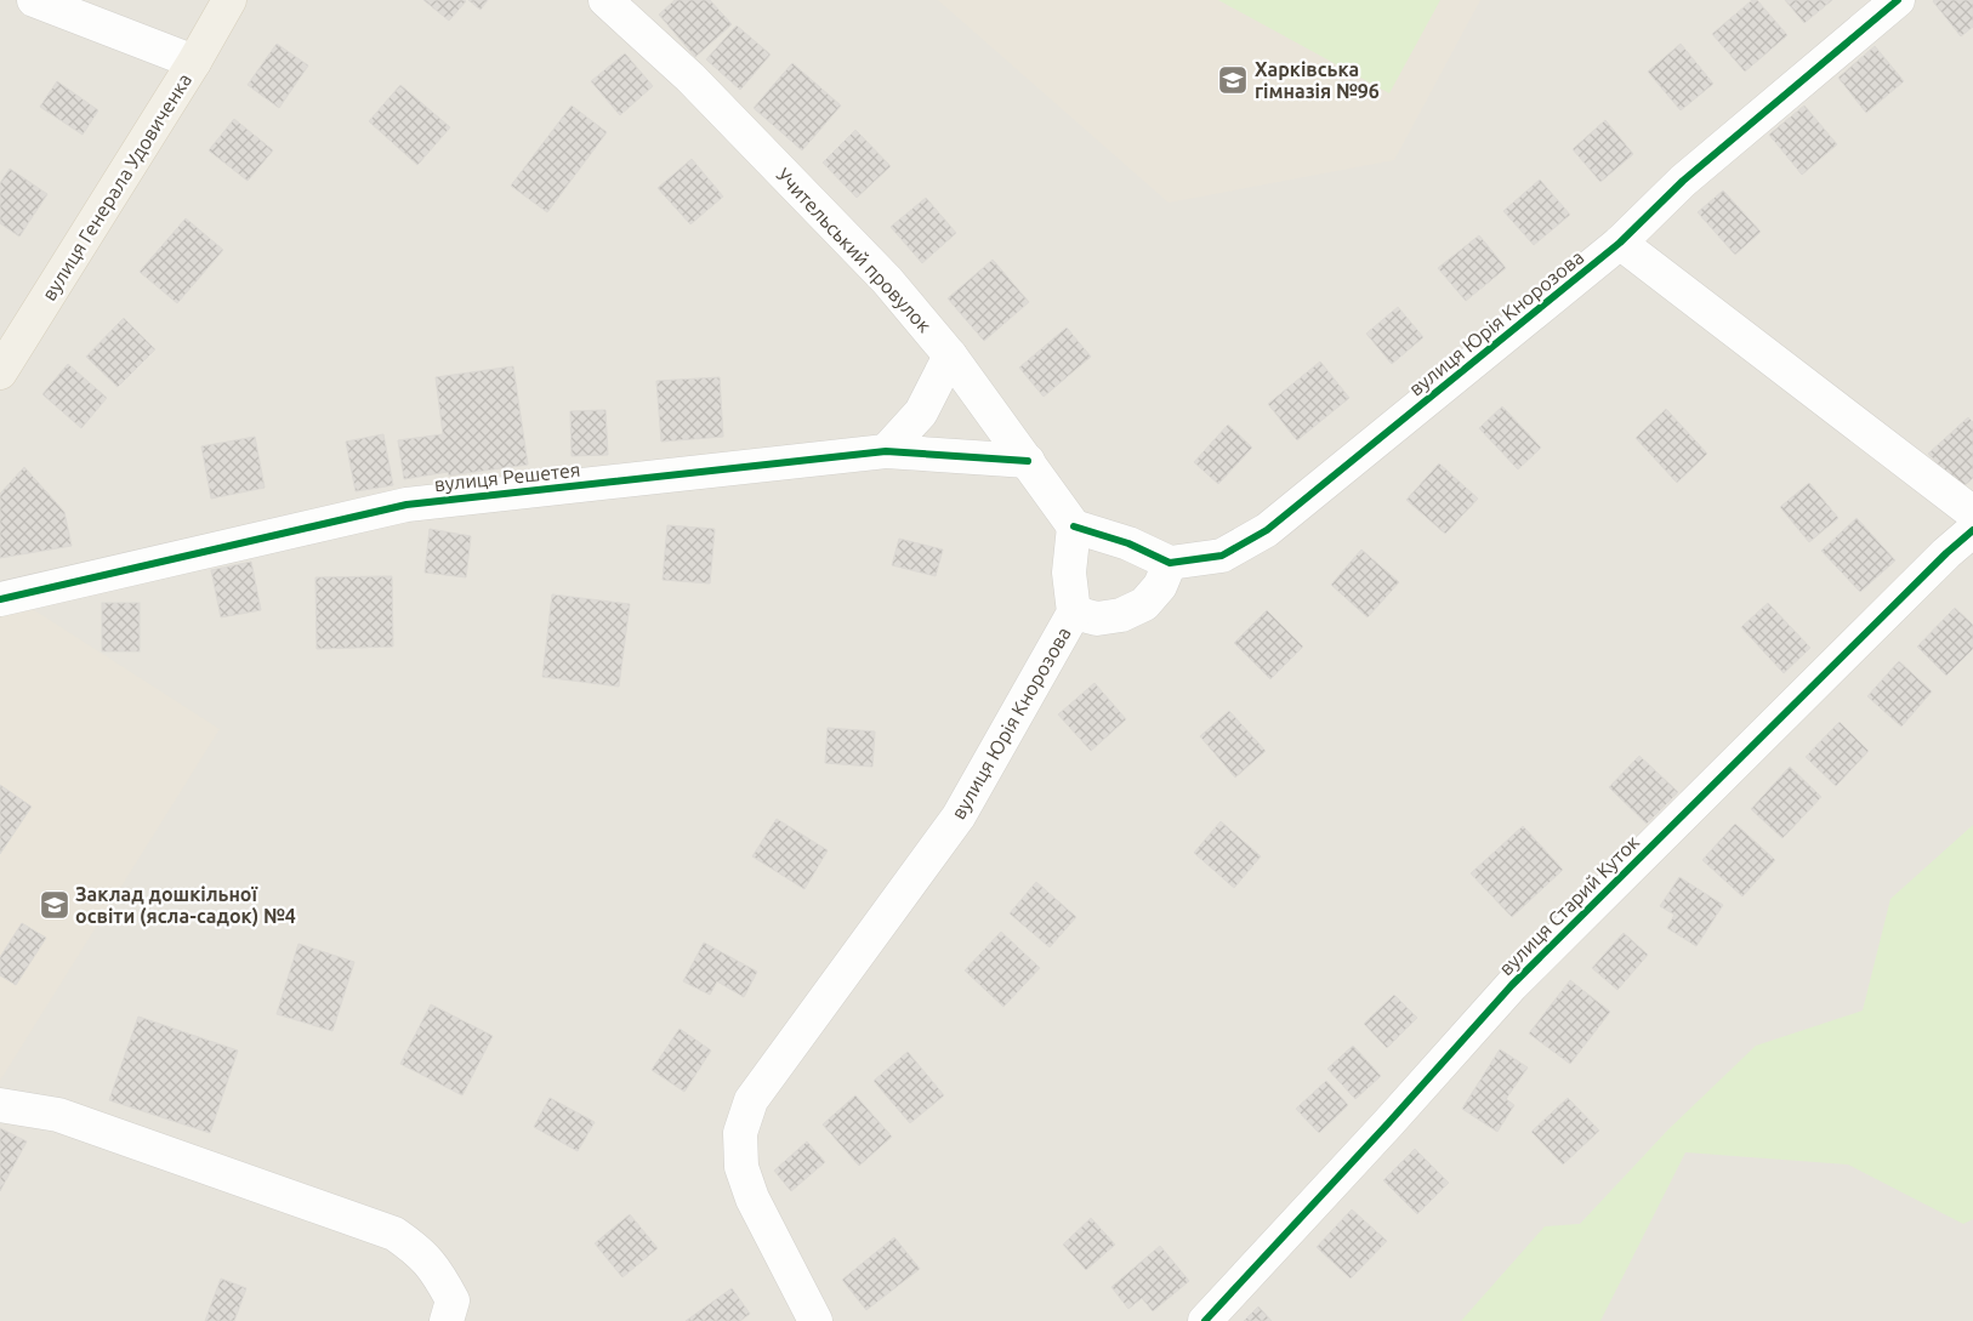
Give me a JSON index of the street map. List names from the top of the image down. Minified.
{"streets":{"main road":["вулиця Генерала Удовиченка"],"street":["Учительський провулок","вулиця Юрія Кнорозова","вулиця Решетея","вулиця Старий Куток"]},"crossings":[["Учительський провулок","вулиця Юрія Кнорозова"],["Учительський провулок","вулиця Решетея"]],"places":{"school or university":["Харківська гімназія №96","Заклад дошкільної освіти (ясла-садок) №4"]}}
